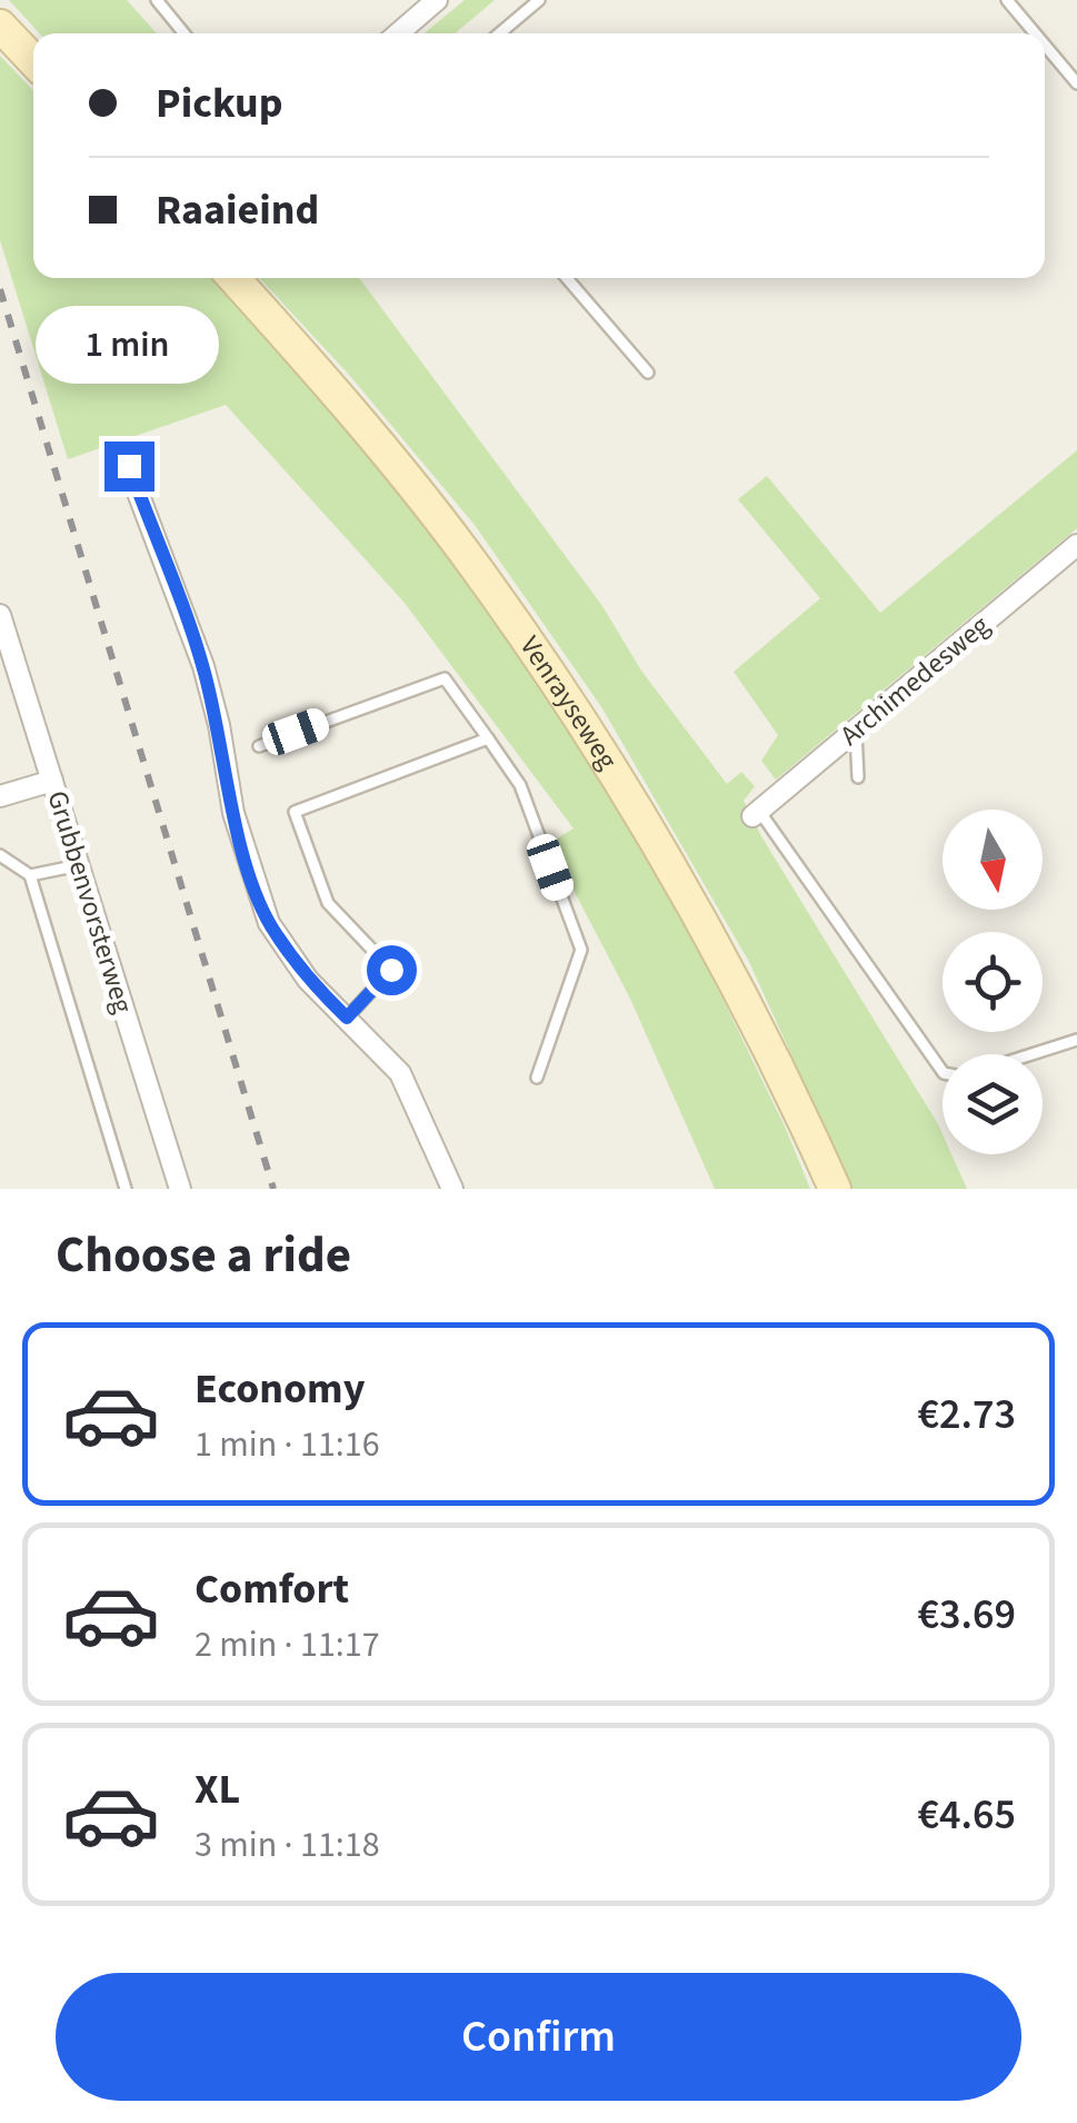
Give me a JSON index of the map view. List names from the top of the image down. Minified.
{"streets":{"main road":["Venrayseweg"],"street":["Archimedesweg","Grubbenvorsterweg"]},"north":"bottom","page":{"banner":["Pickup","Raaieind"],"bubble":"1 min","heading":"Choose a ride","list":[{"name":"Economy","note":"1 min · 11:16","value":"€2.73"},{"name":"Comfort","note":"2 min · 11:17","value":"€3.69"},{"name":"XL","note":"3 min · 11:18","value":"€4.65"}],"buttons":"Confirm"}}
